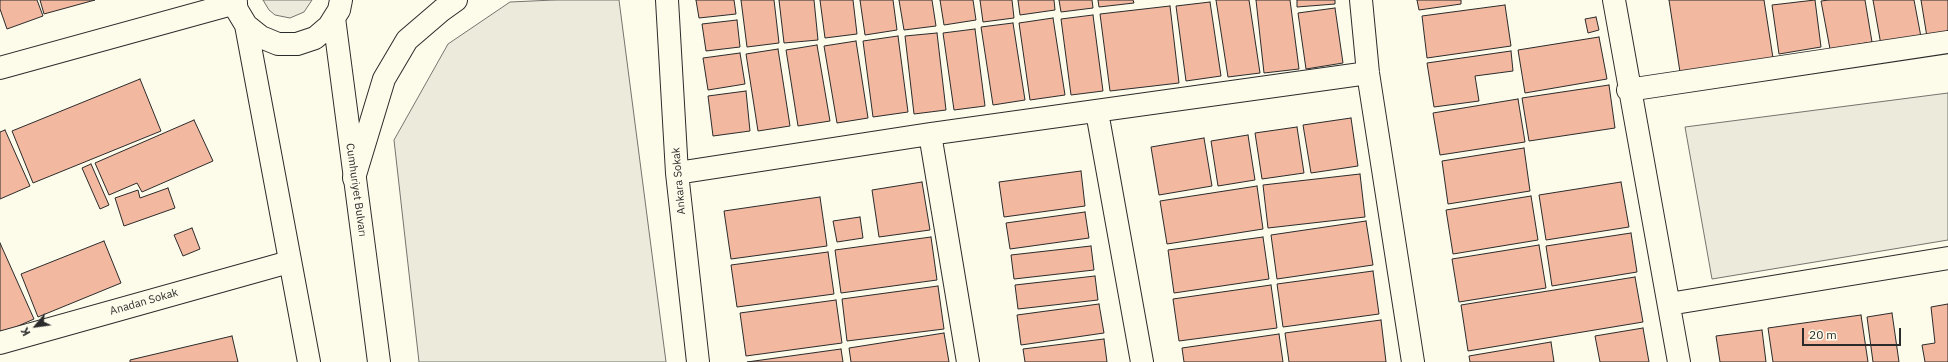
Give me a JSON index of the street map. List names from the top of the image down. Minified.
{"streets":{"street":["Ankara Sokak","Cumhuriyet Bulvarı","Anadan Sokak"]},"scale_bar":"20 m","north":"bottom left"}
